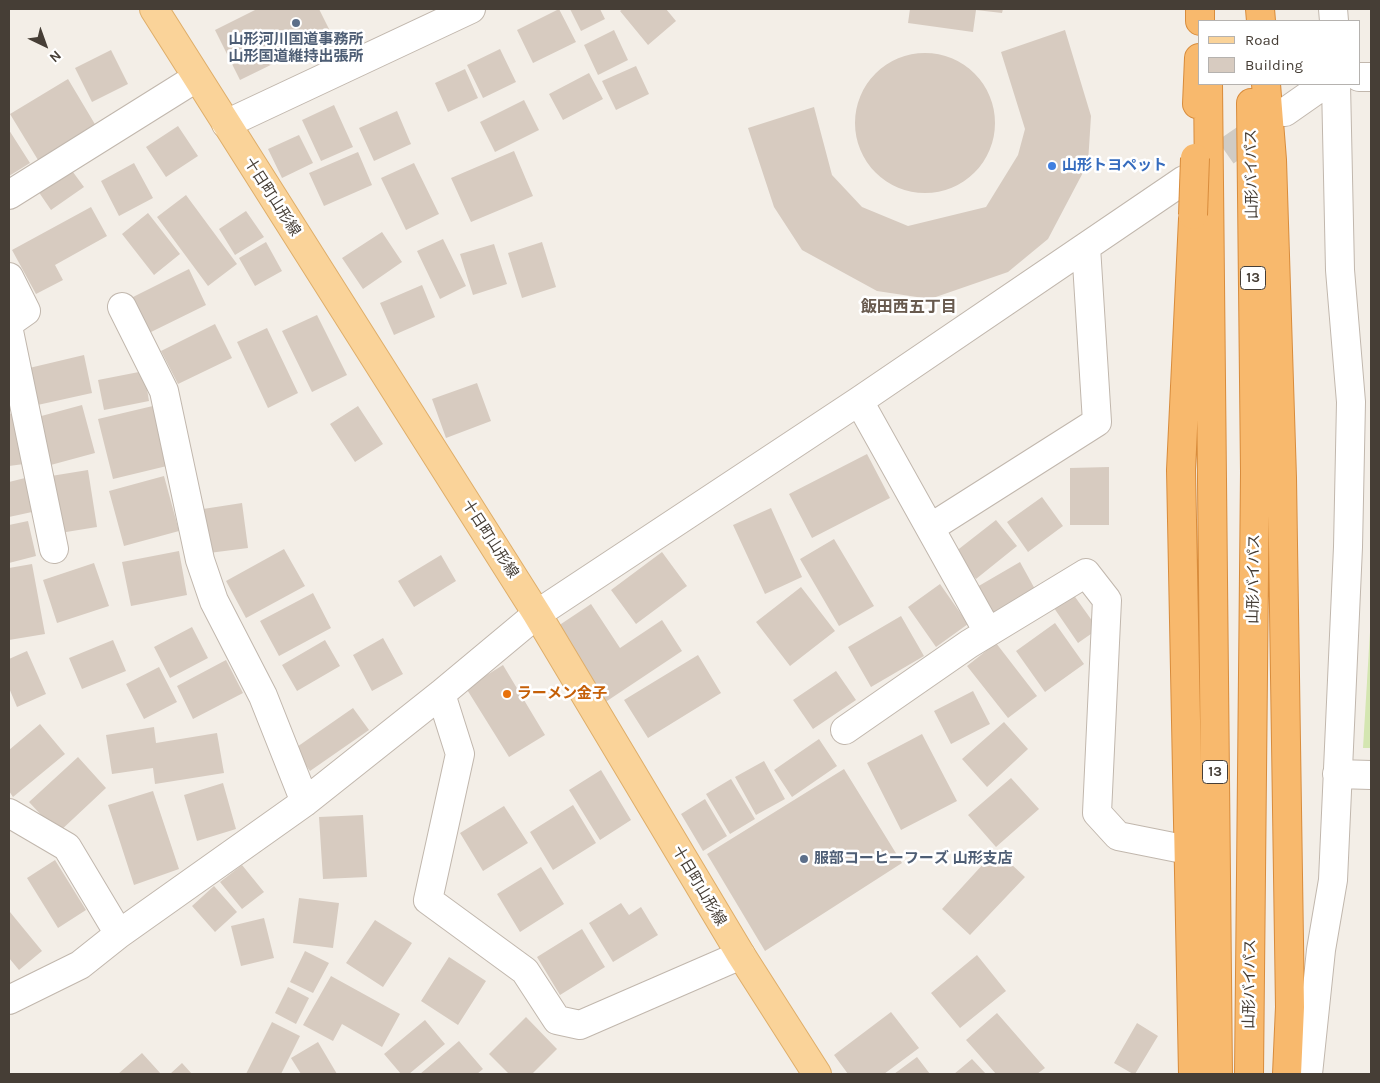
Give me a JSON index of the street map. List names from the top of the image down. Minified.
{"streets":{"highway":["山形バイパス","13"],"main road":["十日町山形線"]},"districts":["飯田西五丁目"],"places":["山形河川国道事務所 山形国道維持出張所","山形トヨペット","ラーメン金子","服部コーヒーフーズ 山形支店"],"legend":["Road","Building"],"north":"bottom right"}
